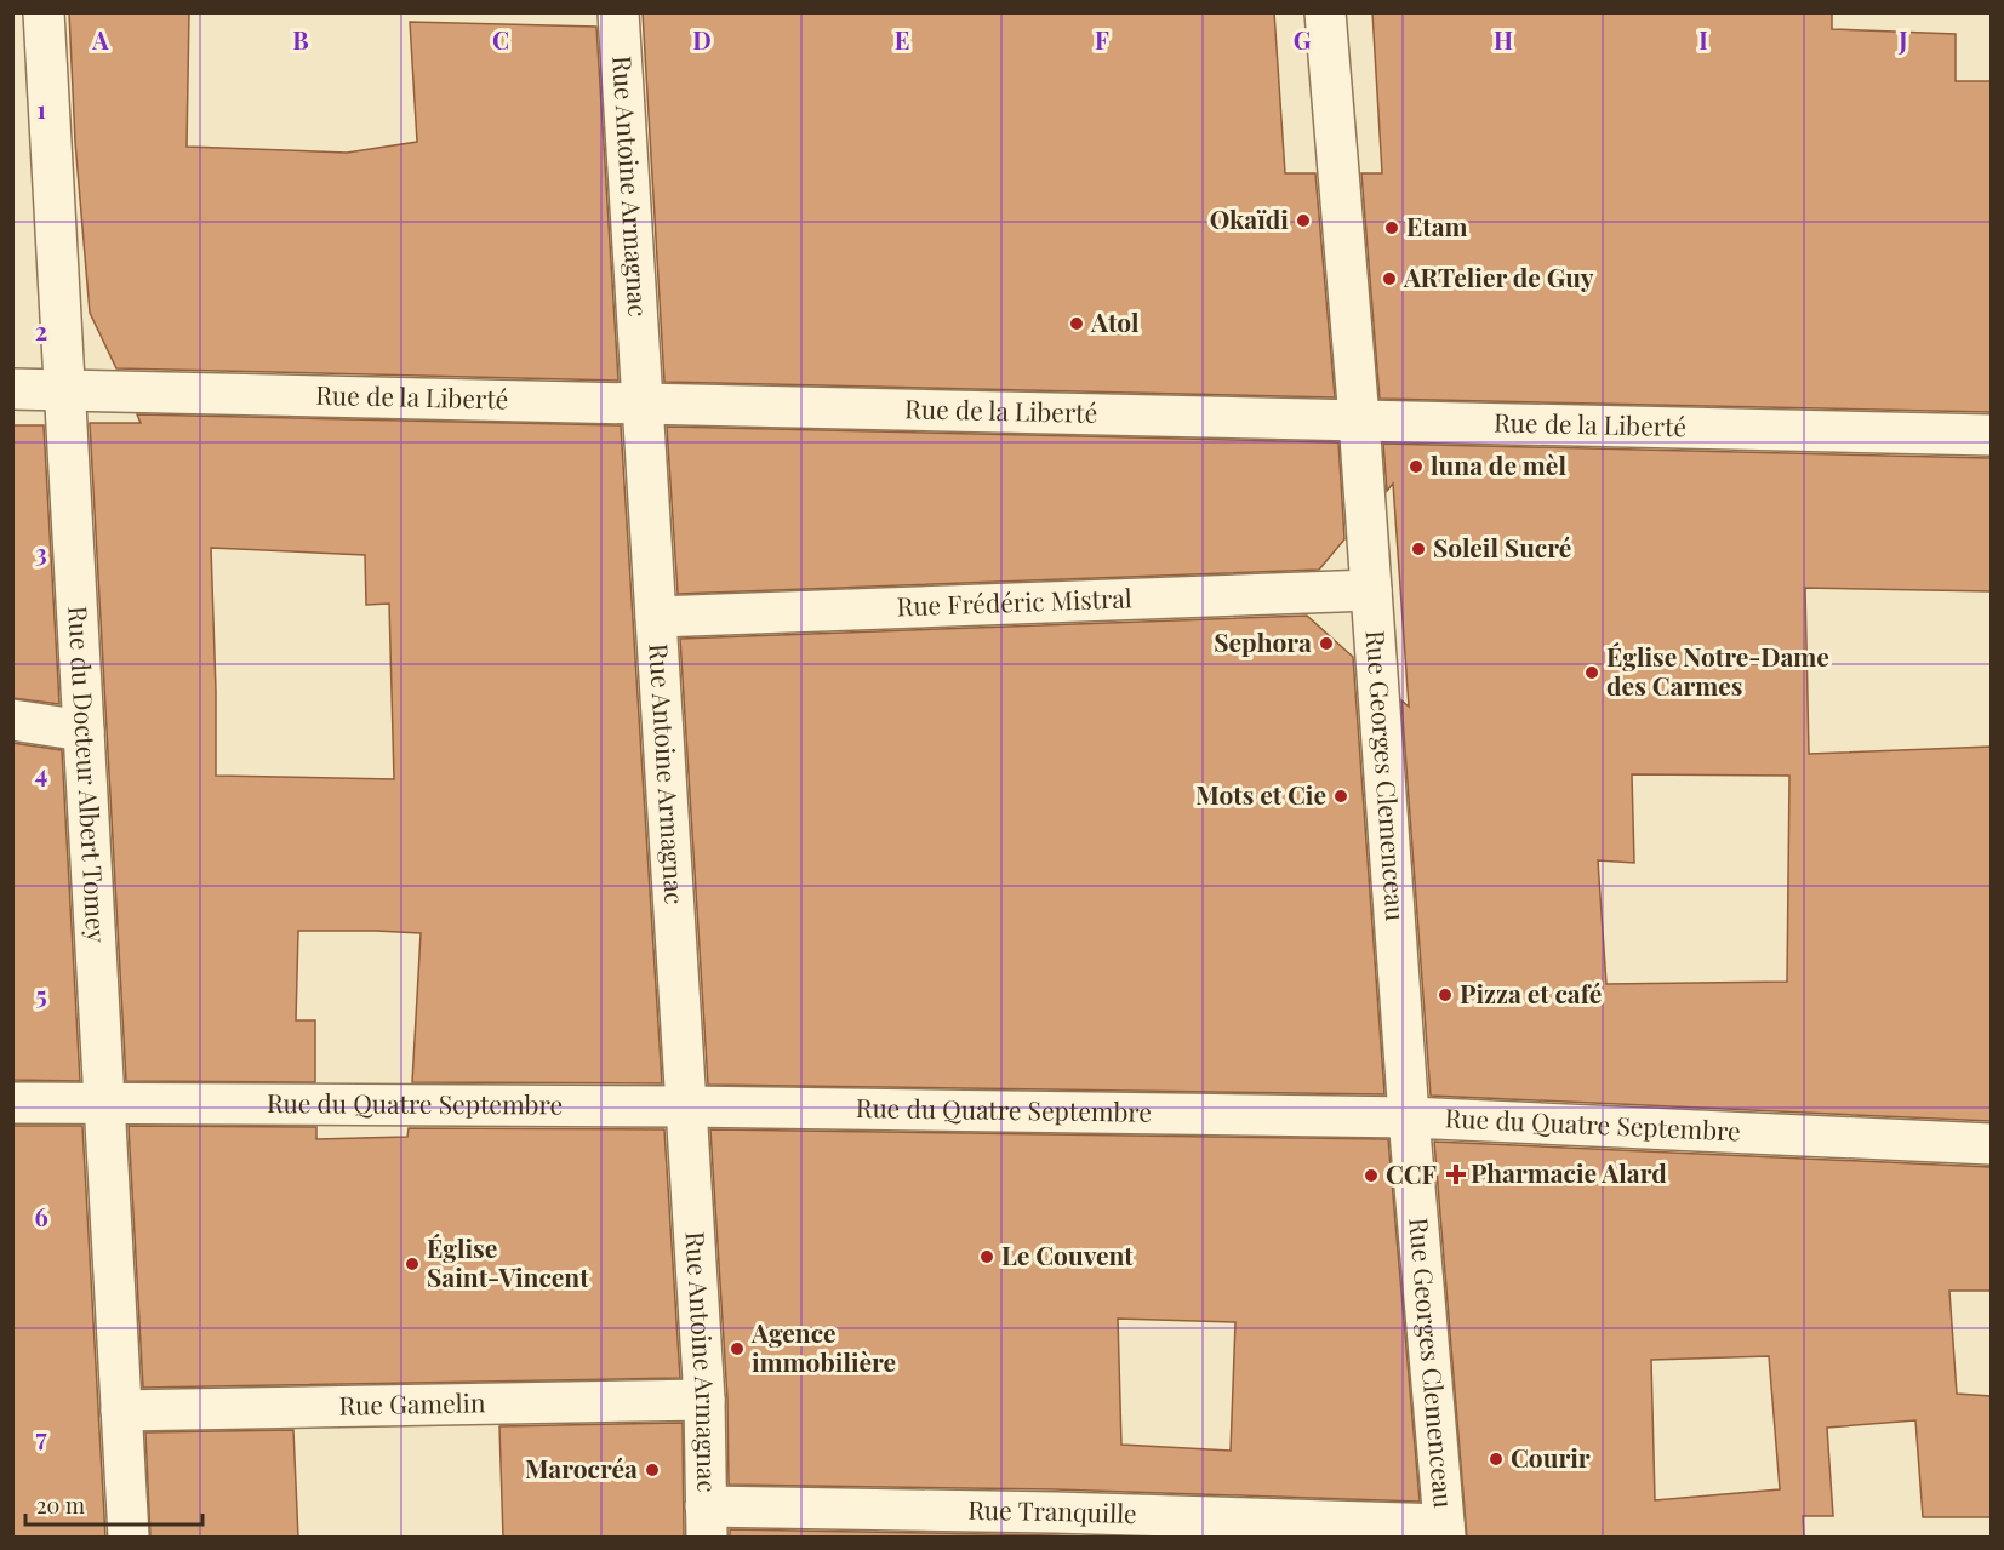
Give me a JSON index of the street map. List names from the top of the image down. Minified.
{"streets":{"street":["Rue Antoine Armagnac","Rue de la Liberté","Rue Frédéric Mistral","Rue du Docteur Albert Tomey","Rue Georges Clemenceau","Rue du Quatre Septembre","Rue Gamelin","Rue Tranquille"]},"crossings":[["Rue Antoine Armagnac","Rue de la Liberté"],["Rue Antoine Armagnac","Rue Frédéric Mistral"],["Rue Antoine Armagnac","Rue du Quatre Septembre"],["Rue Antoine Armagnac","Rue Gamelin"],["Rue Antoine Armagnac","Rue Tranquille"],["Rue de la Liberté","Rue du Docteur Albert Tomey"],["Rue de la Liberté","Rue Georges Clemenceau"],["Rue Frédéric Mistral","Rue Georges Clemenceau"],["Rue du Docteur Albert Tomey","Rue du Quatre Septembre"],["Rue du Docteur Albert Tomey","Rue Gamelin"],["Rue Georges Clemenceau","Rue du Quatre Septembre"],["Rue Georges Clemenceau","Rue Tranquille"]],"places":{"other":["Okaïdi","Etam","ARTelier de Guy","Atol","luna de mèl","Soleil Sucré","Sephora","Église Notre-Dame des Carmes","Mots et Cie","Pizza et café","CCF","Le Couvent","Église Saint-Vincent","Agence immobilière","Courir","Marocréa"],"health":["Pharmacie Alard"]},"scale_bar":"20 m","grid":{"columns":["A","B","C","D","E","F","G","H","I","J"],"rows":["1","2","3","4","5","6","7"]}}
